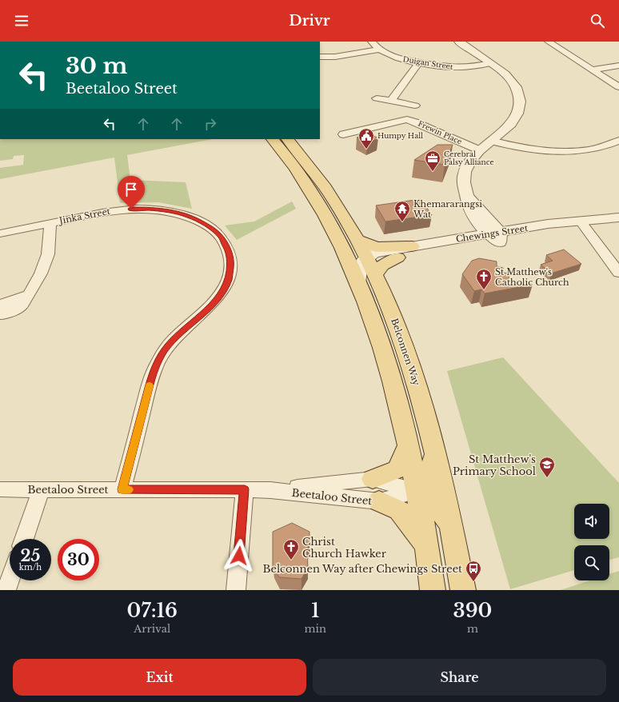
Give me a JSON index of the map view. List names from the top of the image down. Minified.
{"streets":{"main road":["Belconnen Way"],"street":["Duigan Street","Frewin Place","Jinka Street","Chewings Street","Beetaloo Street"]},"crossings":[["Jinka Street","Beetaloo Street"],["Chewings Street","Belconnen Way"],["Belconnen Way","Beetaloo Street"]],"places":{"public building":["Humpy Hall"],"office":["Cerebral Palsy Alliance"],"temple":["Khemararangsi Wat"],"church":["St Matthew's Catholic Church","Christ Church Hawker"],"school or university":["St Matthew's Primary School"],"bus stop":["Belconnen Way after Chewings Street"]},"page":{"header":"Drivr","turn":["30 m","Beetaloo Street"],"speed":"25 km/h","limit":"30","eta":["07:16","Arrival","1","min","390","m"],"buttons":["Exit","Share"]}}
